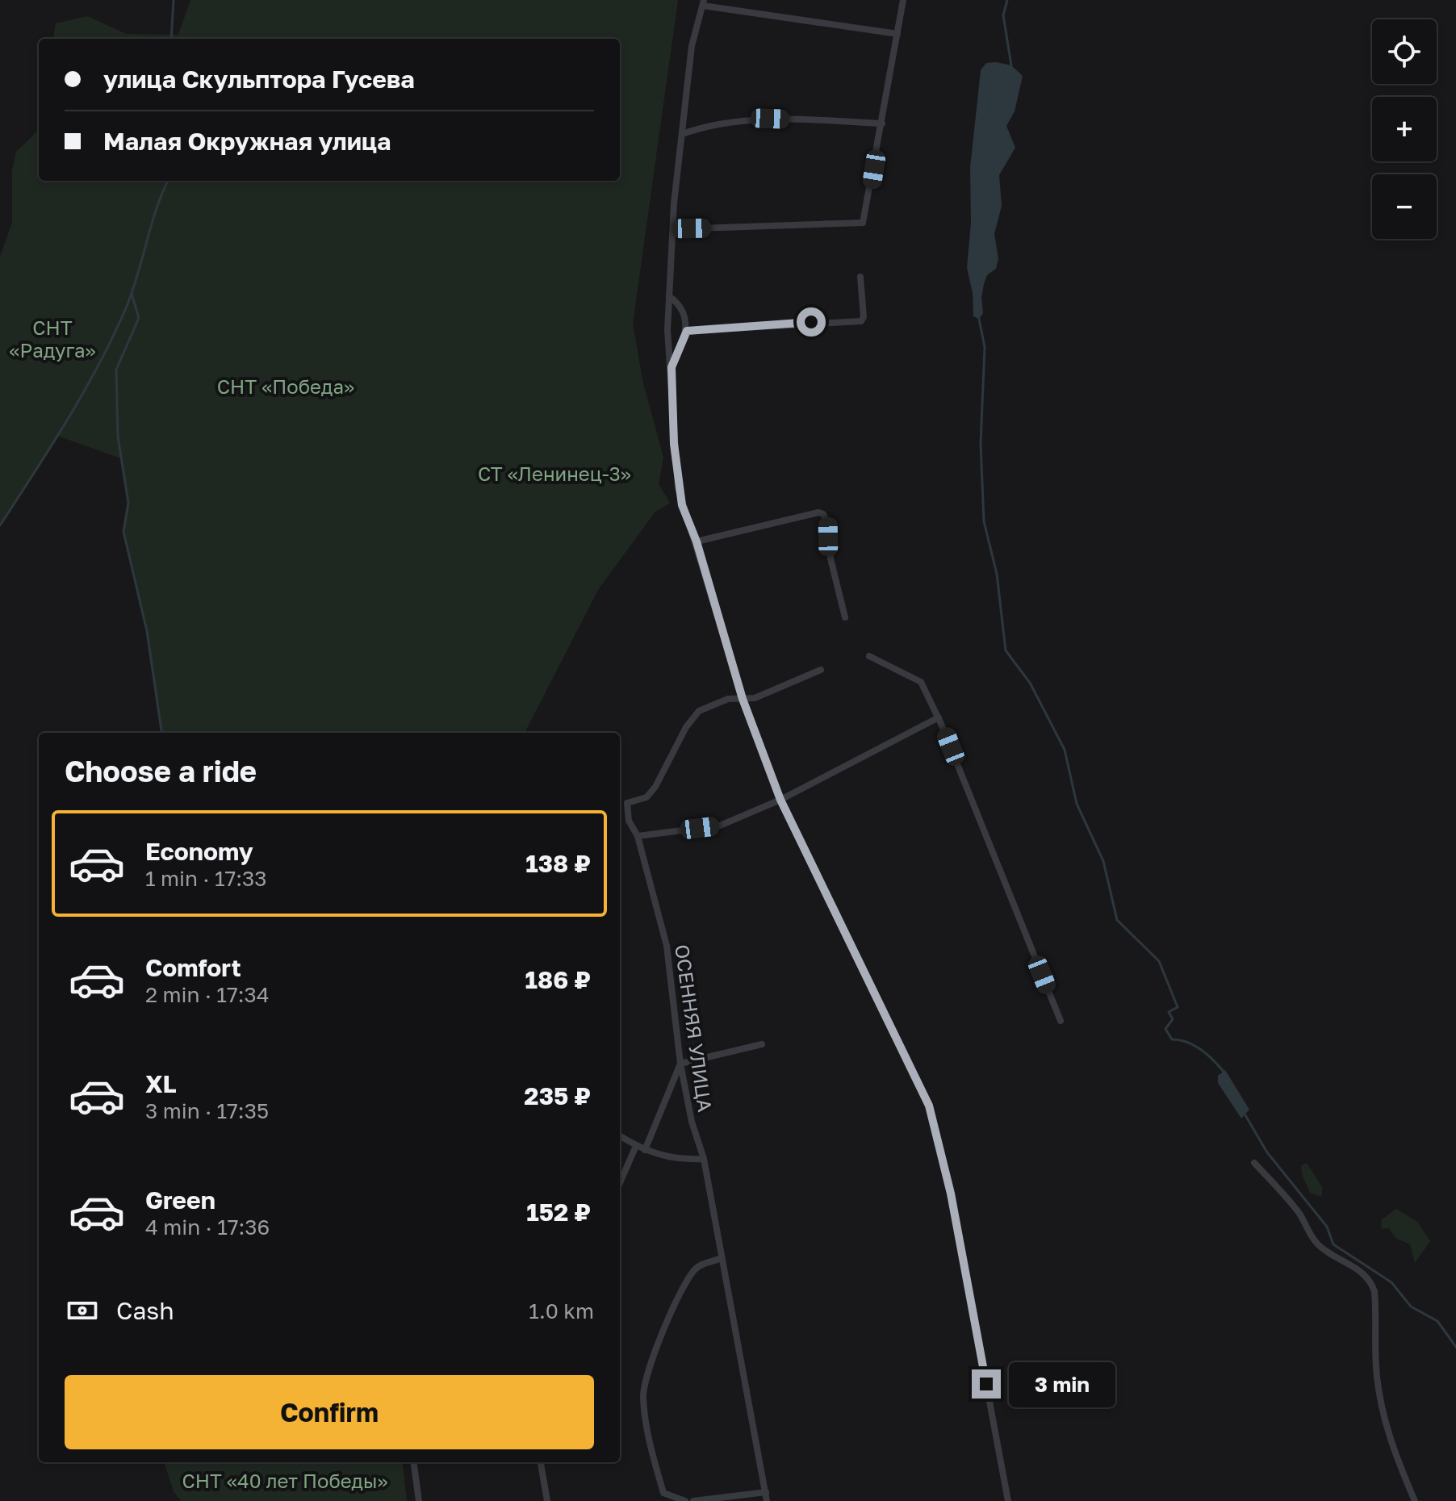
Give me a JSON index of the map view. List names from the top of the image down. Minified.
{"streets":{"street":["ОСЕННЯЯ УЛИЦА"]},"parks":["СНТ «Радуга»","СНТ «Победа»","СТ «Ленинец-3»","СНТ «40 лет Победы»"],"page":{"map_buttons":["+","−"],"banner":["улица Скульптора Гусева","Малая Окружная улица"],"heading":"Choose a ride","list":[{"name":"Economy","note":"1 min · 17:33","value":"138 ₽"},{"name":"Comfort","note":"2 min · 17:34","value":"186 ₽"},{"name":"XL","note":"3 min · 17:35","value":"235 ₽"},{"name":"Green","note":"4 min · 17:36","value":"152 ₽"}],"pay":["Cash","1.0 km"],"bubble":"3 min","buttons":"Confirm"}}
